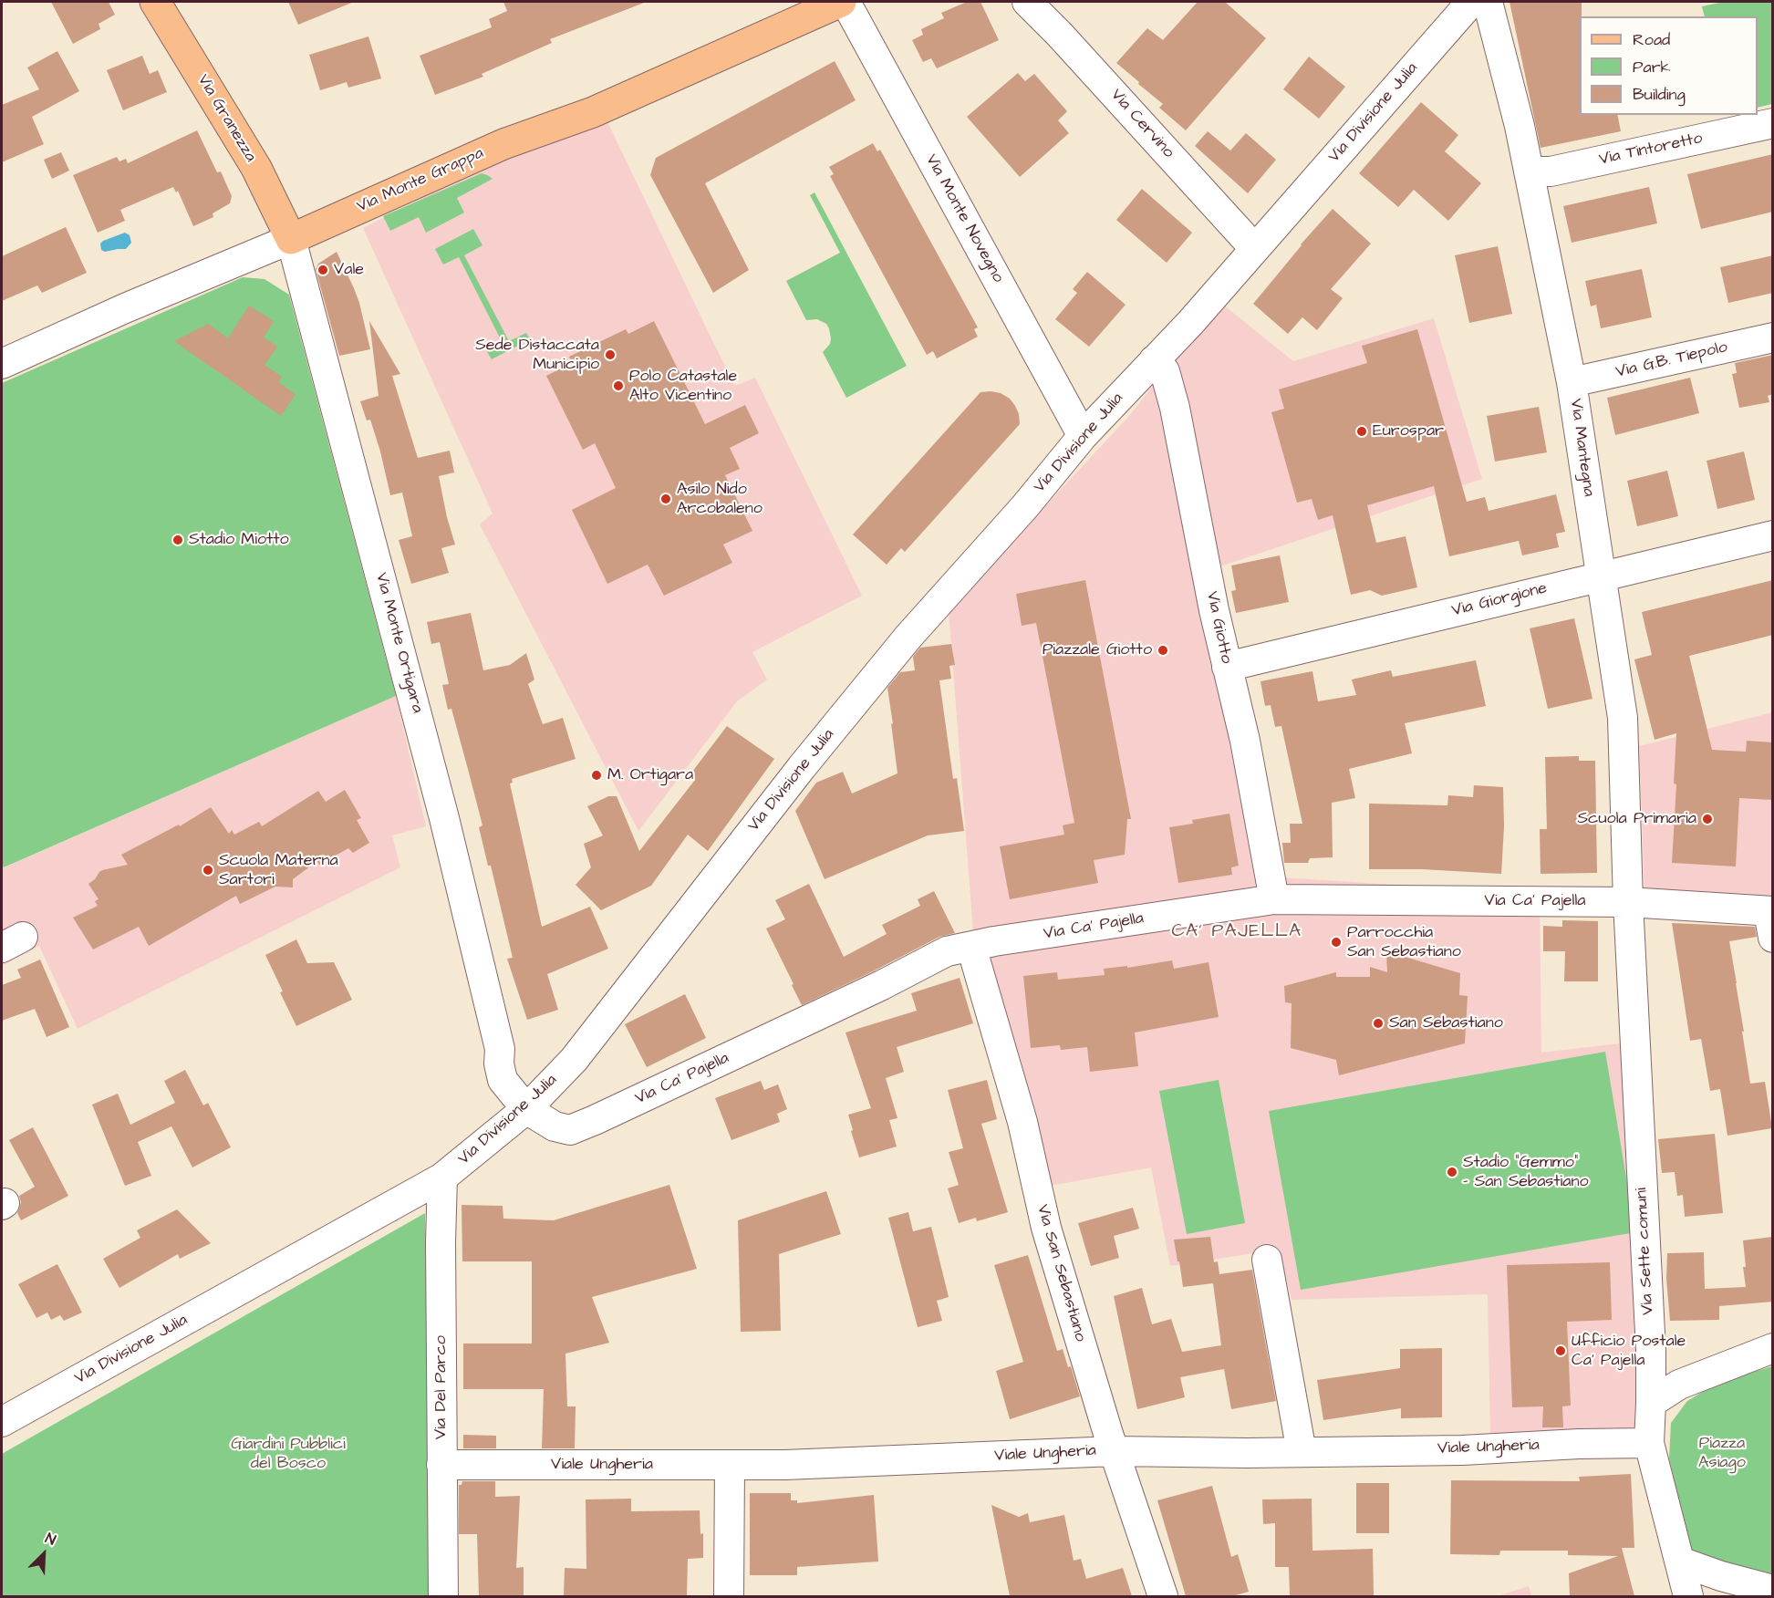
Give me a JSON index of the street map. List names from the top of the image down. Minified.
{"streets":{"main road":["Via Granezza","Via Monte Grappa"],"street":["Via Divisione Julia","Via Cervino","Via Tintoretto","Via Monte Novegno","Via G.B. Tiepolo","Via Mantegna","Via Giorgione","Via Giotto","Via Monte Ortigara","Via Ca' Pajella","Via Sette comuni","Via San Sebastiano","Via Del Parco","Viale Ungheria"]},"crossings":[["Via Divisione Julia","Via Cervino"],["Via Divisione Julia","Via Monte Novegno"],["Via Divisione Julia","Via Giotto"],["Via Divisione Julia","Via Monte Ortigara"],["Via Divisione Julia","Via Ca' Pajella"],["Via Divisione Julia","Via Del Parco"],["Via Granezza","Via Monte Grappa"],["Via Granezza","Via Monte Ortigara"],["Via Tintoretto","Via Mantegna"],["Via Monte Grappa","Via Monte Ortigara"],["Via G.B. Tiepolo","Via Mantegna"],["Via Mantegna","Via Giorgione"],["Via Mantegna","Via Ca' Pajella"],["Via Mantegna","Via Sette comuni"],["Via Giorgione","Via Giotto"],["Via Giotto","Via Ca' Pajella"],["Via Monte Ortigara","Via Ca' Pajella"],["Via Ca' Pajella","Via Sette comuni"],["Via Ca' Pajella","Via San Sebastiano"],["Via Sette comuni","Viale Ungheria"],["Via San Sebastiano","Viale Ungheria"],["Via Del Parco","Viale Ungheria"]],"districts":["CA' PAJELLA"],"parks":["Piazza Asiago","Giardini Pubblici del Bosco"],"places":["Vale","Sede Distaccata Municipio","Polo Catastale Alto Vicentino","Eurospar","Asilo Nido Arcobaleno","Stadio Miotto","Piazzale Giotto","M. Ortigara","Scuola Primaria","Scuola Materna Sartori","Parrocchia San Sebastiano","San Sebastiano","Stadio \"Gemmo\" - San Sebastiano","Ufficio Postale Ca' Pajella"],"legend":["Road","Park","Building"],"north":"top right"}
